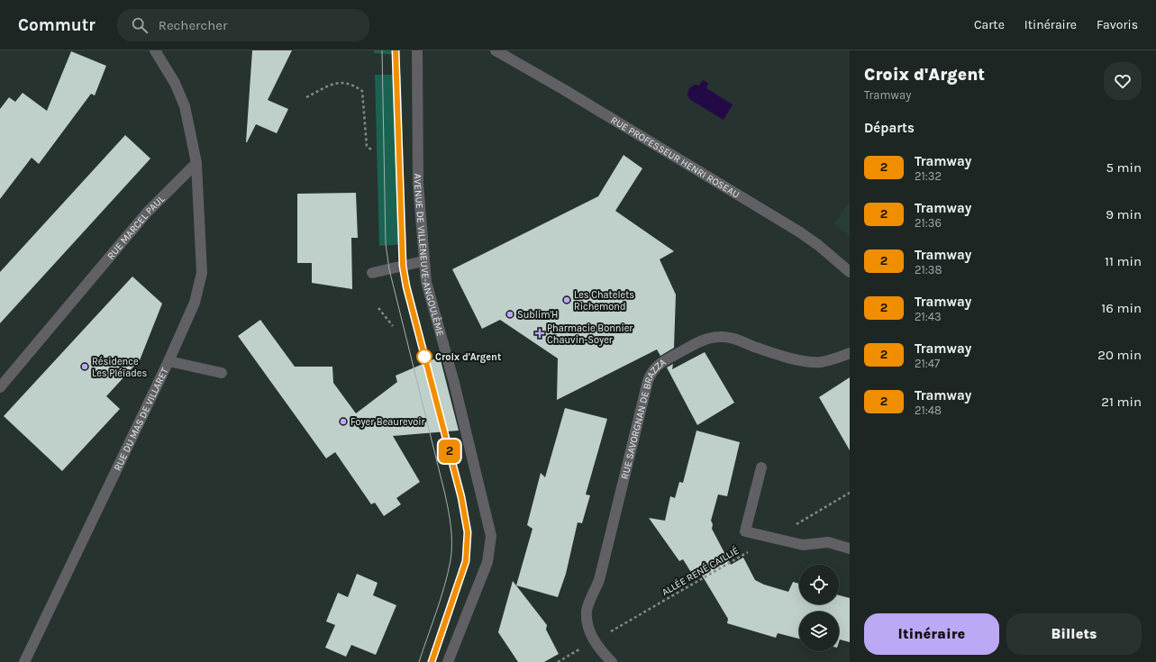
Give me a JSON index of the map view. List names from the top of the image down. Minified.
{"streets":{"street":["RUE PROFESSEUR HENRI ROSEAU","RUE MARCEL PAUL","AVENUE DE VILLENEUVE-ANGOULÈME","RUE DU MAS DE VILLARET","RUE SAVORGNAN DE BRAZZA"],"path":["ALLÉE RENÉ CAILLIÉ"]},"crossings":[["RUE MARCEL PAUL","RUE DU MAS DE VILLARET"],["RUE SAVORGNAN DE BRAZZA","ALLÉE RENÉ CAILLIÉ"]],"places":{"other":["Les Chatelets Richemond","Sublim'H","Croix d'Argent","Résidence Les Pléïades","Foyer Beaurevoir"],"health":["Pharmacie Bonnier Chauvin-Soyer"]},"lines":["tram line 2"],"page":{"header":"Commutr","search":"Rechercher","nav":["Carte","Itinéraire","Favoris"],"on_map":"2","heading":[["Croix d'Argent","Tramway"],"Départs"],"list":[{"mark":"2","name":"Tramway","note":"21:32","value":"5 min"},{"mark":"2","name":"Tramway","note":"21:36","value":"9 min"},{"mark":"2","name":"Tramway","note":"21:38","value":"11 min"},{"mark":"2","name":"Tramway","note":"21:43","value":"16 min"},{"mark":"2","name":"Tramway","note":"21:47","value":"20 min"},{"mark":"2","name":"Tramway","note":"21:48","value":"21 min"}],"buttons":["Itinéraire","Billets"]}}
